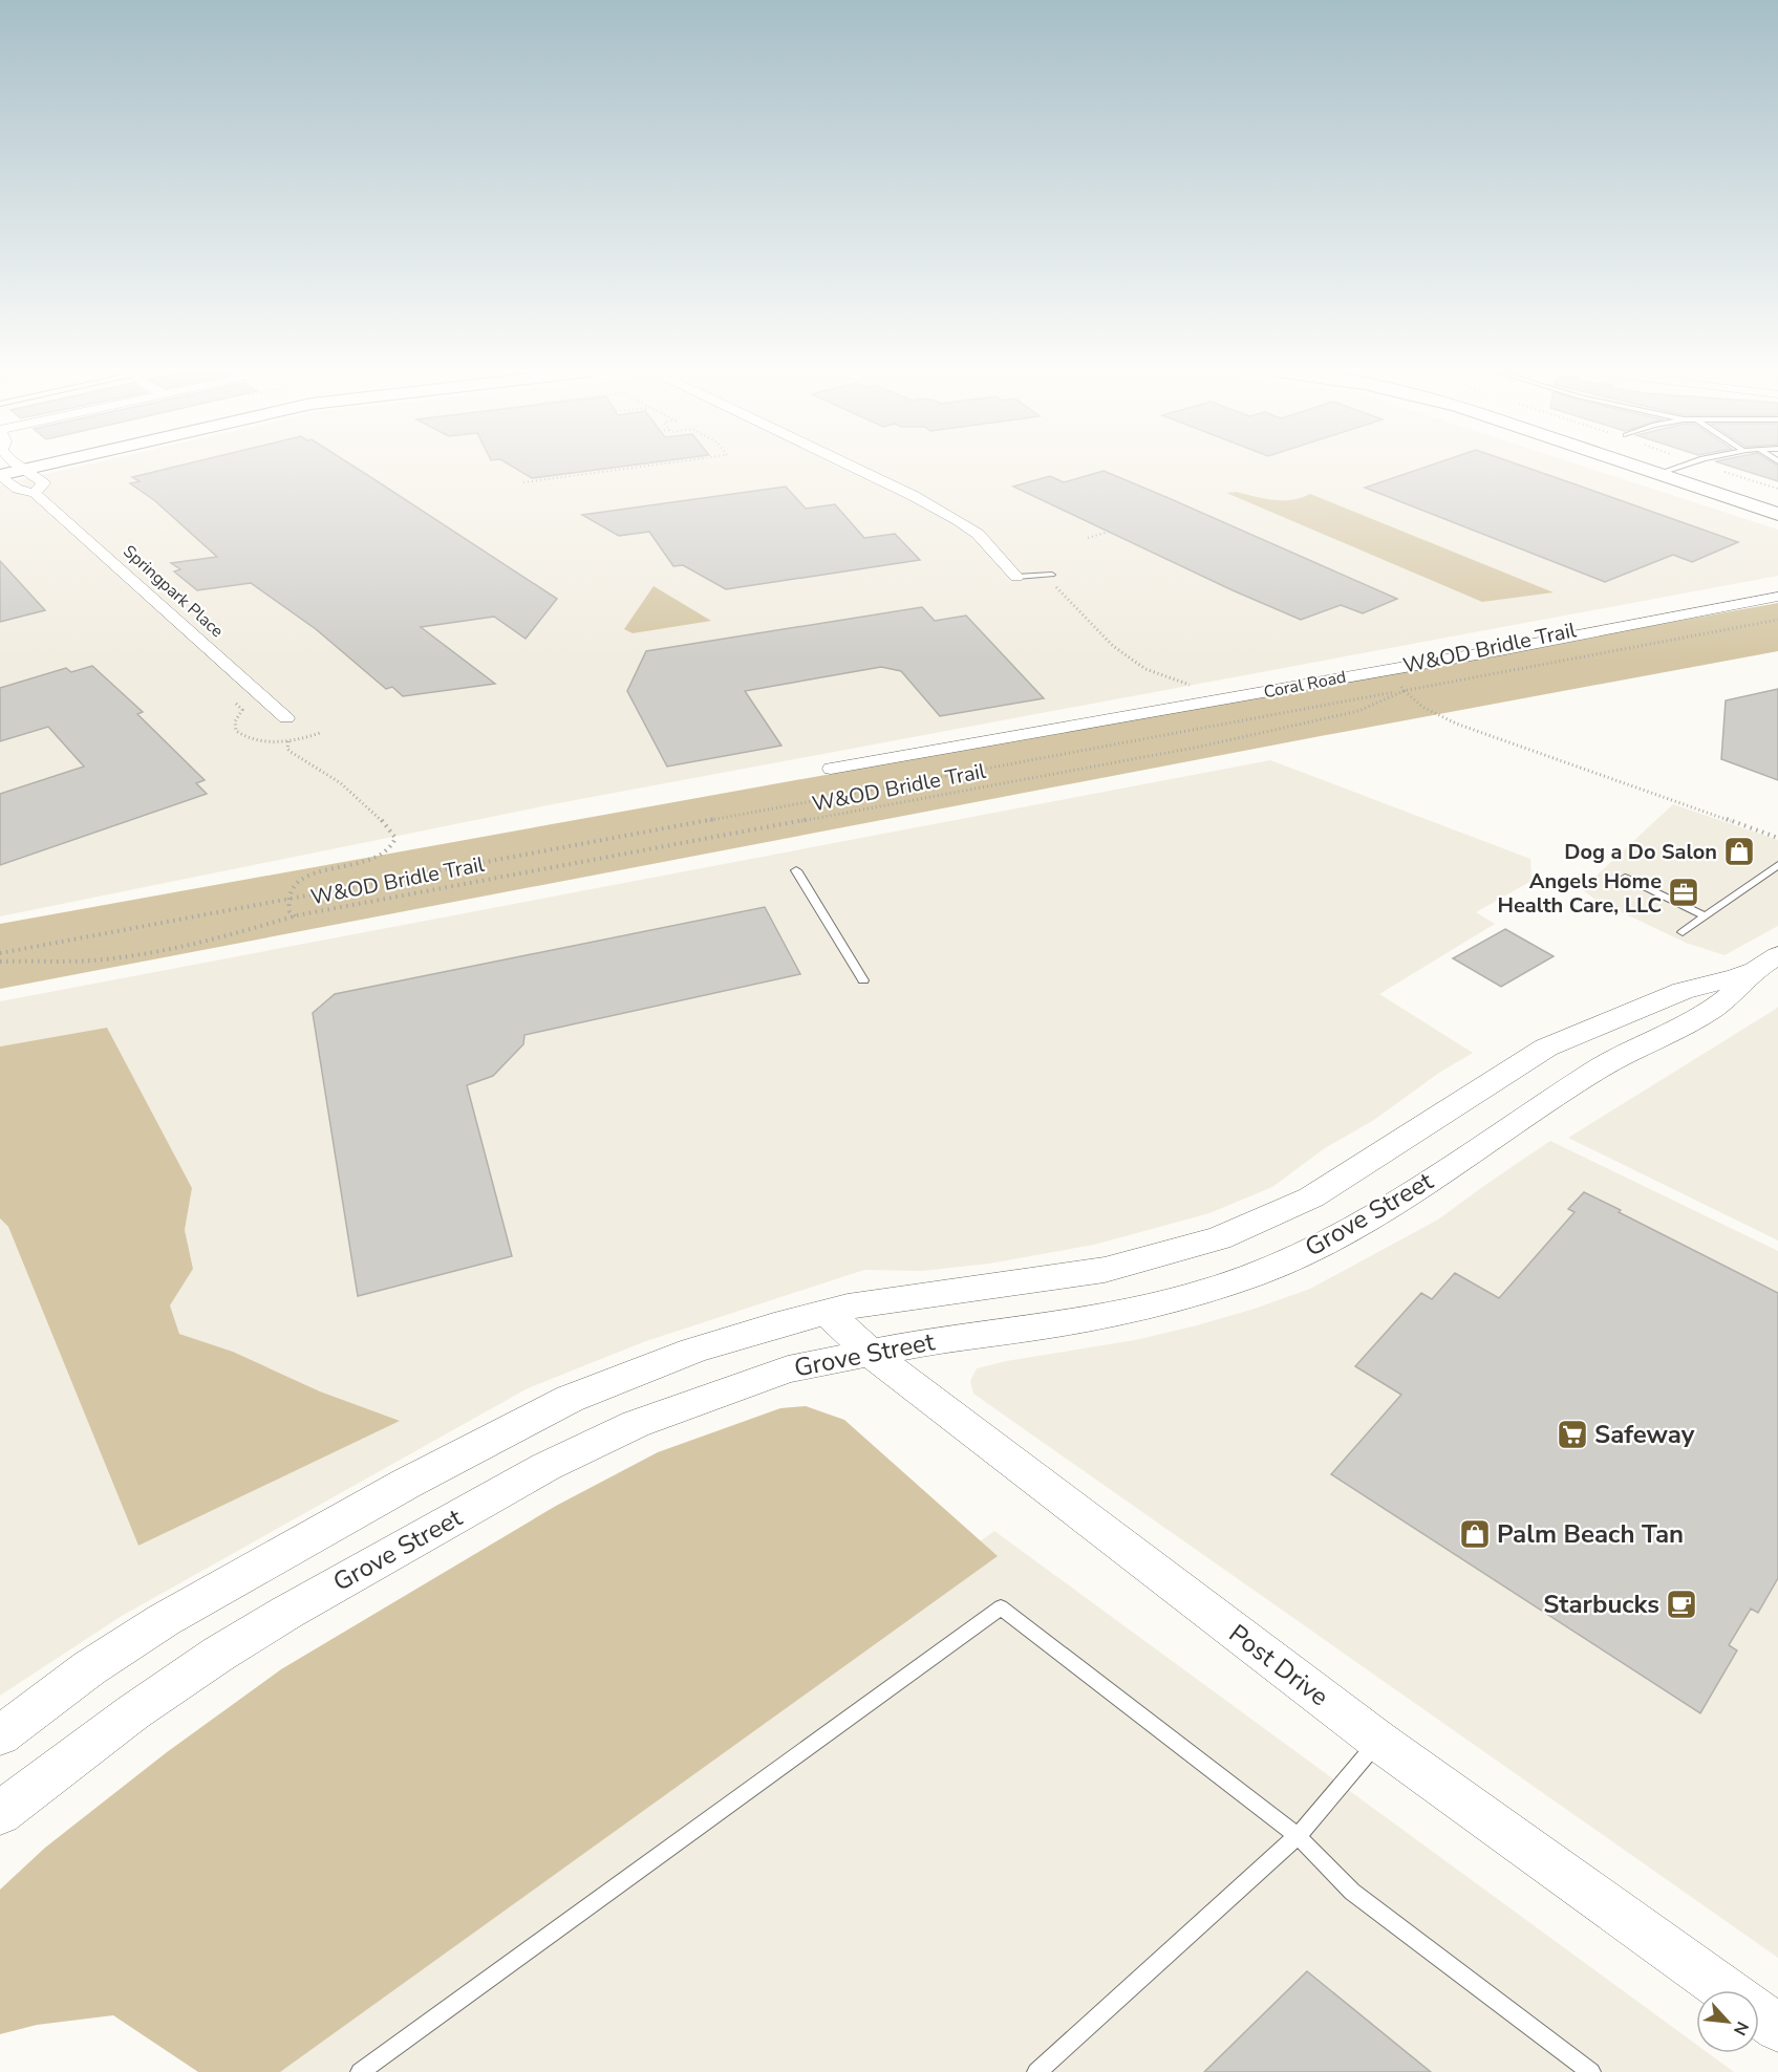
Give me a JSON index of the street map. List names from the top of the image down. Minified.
{"streets":{"street":["Springpark Place","Coral Road","Grove Street","Post Drive"],"path":["W&OD Bridle Trail"]},"crossings":[["Grove Street","Post Drive"]],"places":{"shop":["Dog a Do Salon","Palm Beach Tan"],"office":["Angels Home Health Care, LLC"],"supermarket":["Safeway"],"cafe":["Starbucks"]},"north":"bottom right"}
